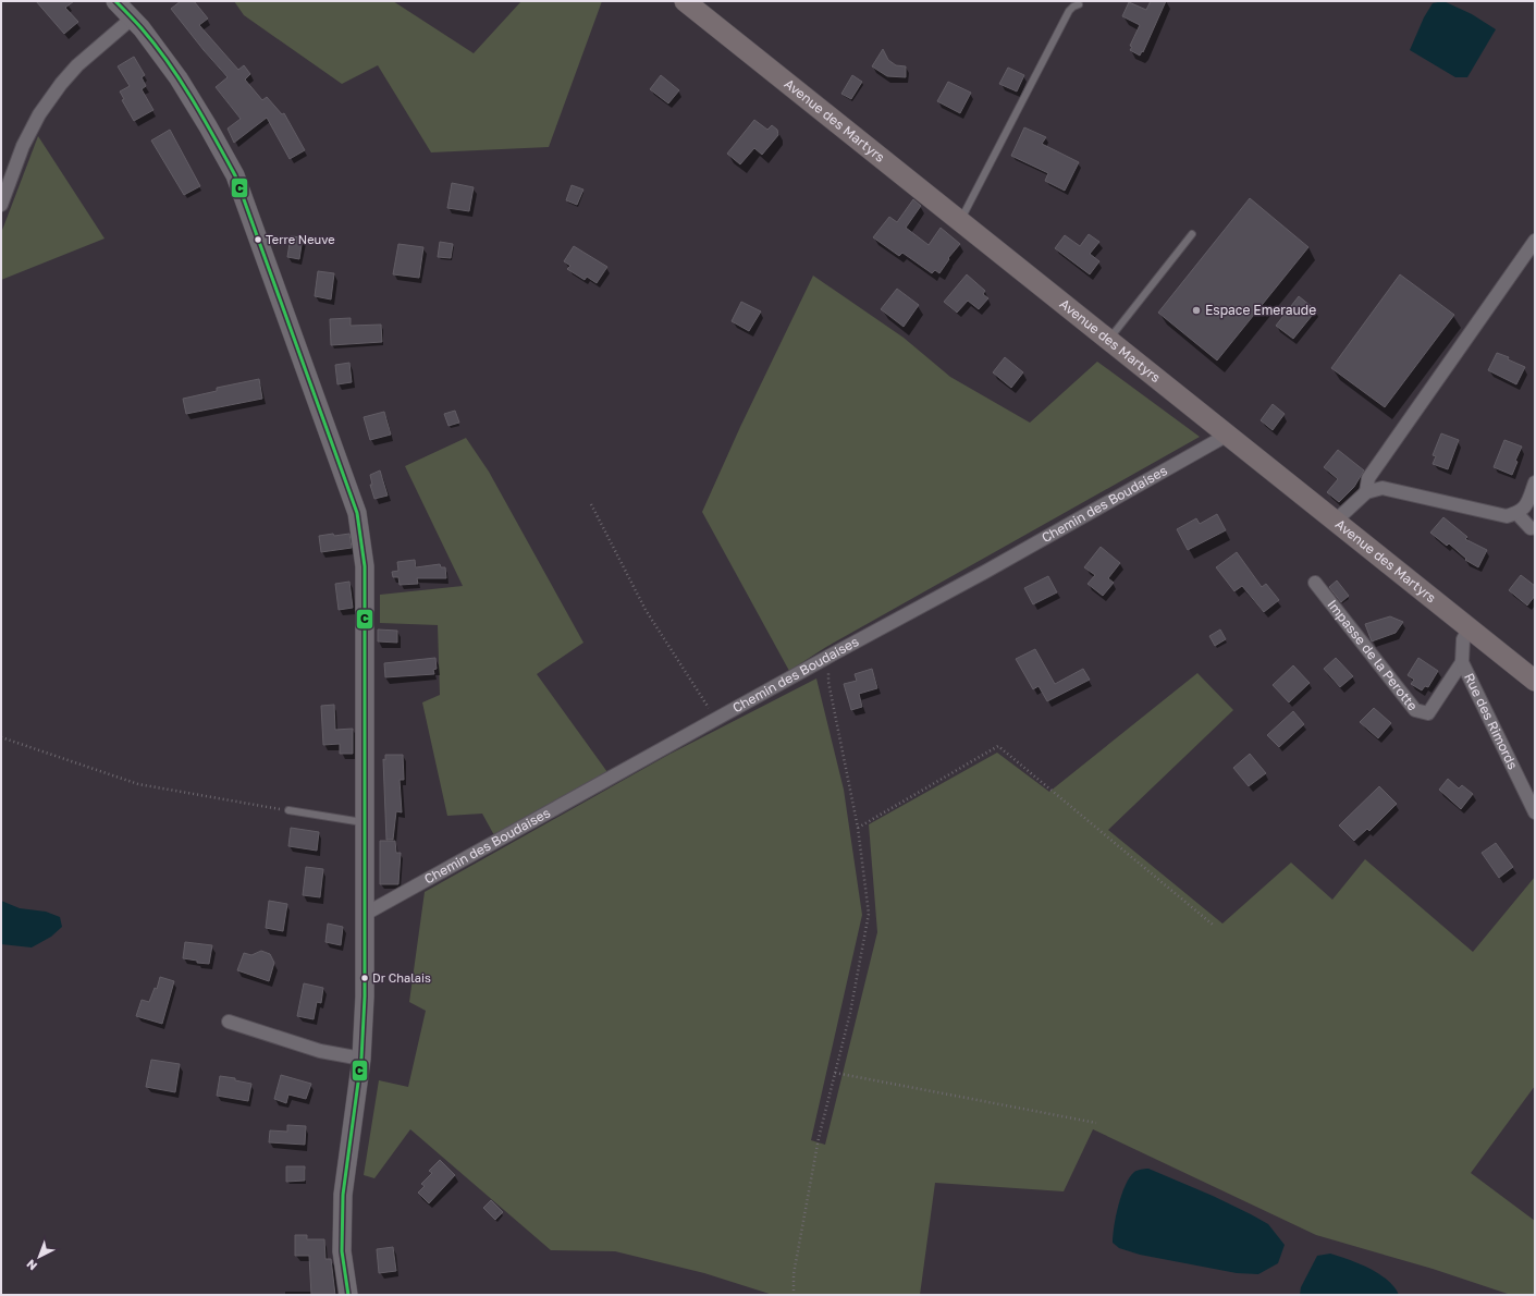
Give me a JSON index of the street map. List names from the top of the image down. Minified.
{"streets":{"main road":["Avenue des Martyrs"],"street":["Chemin des Boudaises","Impasse de la Perotte","Rue des Rimords"]},"crossings":[["Avenue des Martyrs","Chemin des Boudaises"],["Avenue des Martyrs","Rue des Rimords"],["Impasse de la Perotte","Rue des Rimords"]],"places":["Terre Neuve","Espace Emeraude","Dr Chalais"],"lines":["transit line C"],"north":"bottom left"}
